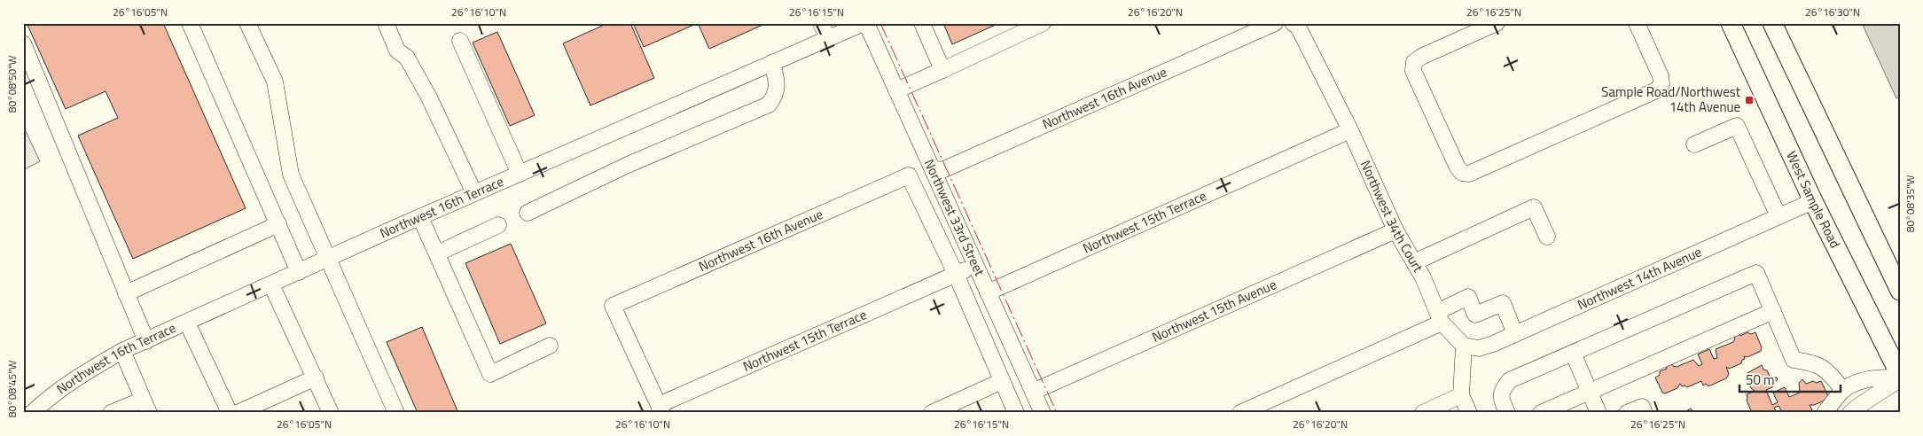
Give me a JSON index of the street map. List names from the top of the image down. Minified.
{"streets":{"main road":["West Sample Road"],"street":["Northwest 16th Avenue","Northwest 16th Terrace","Northwest 34th Court","Northwest 33rd Street","Northwest 15th Terrace","Northwest 14th Avenue","Northwest 15th Avenue"]},"crossings":[["Northwest 16th Avenue","Northwest 33rd Street"],["Northwest 16th Avenue","Northwest 15th Terrace"],["West Sample Road","Northwest 14th Avenue"],["Northwest 16th Terrace","Northwest 33rd Street"],["Northwest 34th Court","Northwest 15th Terrace"],["Northwest 34th Court","Northwest 14th Avenue"],["Northwest 34th Court","Northwest 15th Avenue"],["Northwest 33rd Street","Northwest 15th Terrace"],["Northwest 33rd Street","Northwest 15th Avenue"]],"places":{"transit":["Sample Road/Northwest 14th Avenue"]},"scale_bar":"50 m","coordinates":["26°16'05\"N","26°16'10\"N","26°16'15\"N","26°16'20\"N","26°16'25\"N","26°16'30\"N","80°08'50\"W","80°08'35\"W","80°08'45\"W"]}
